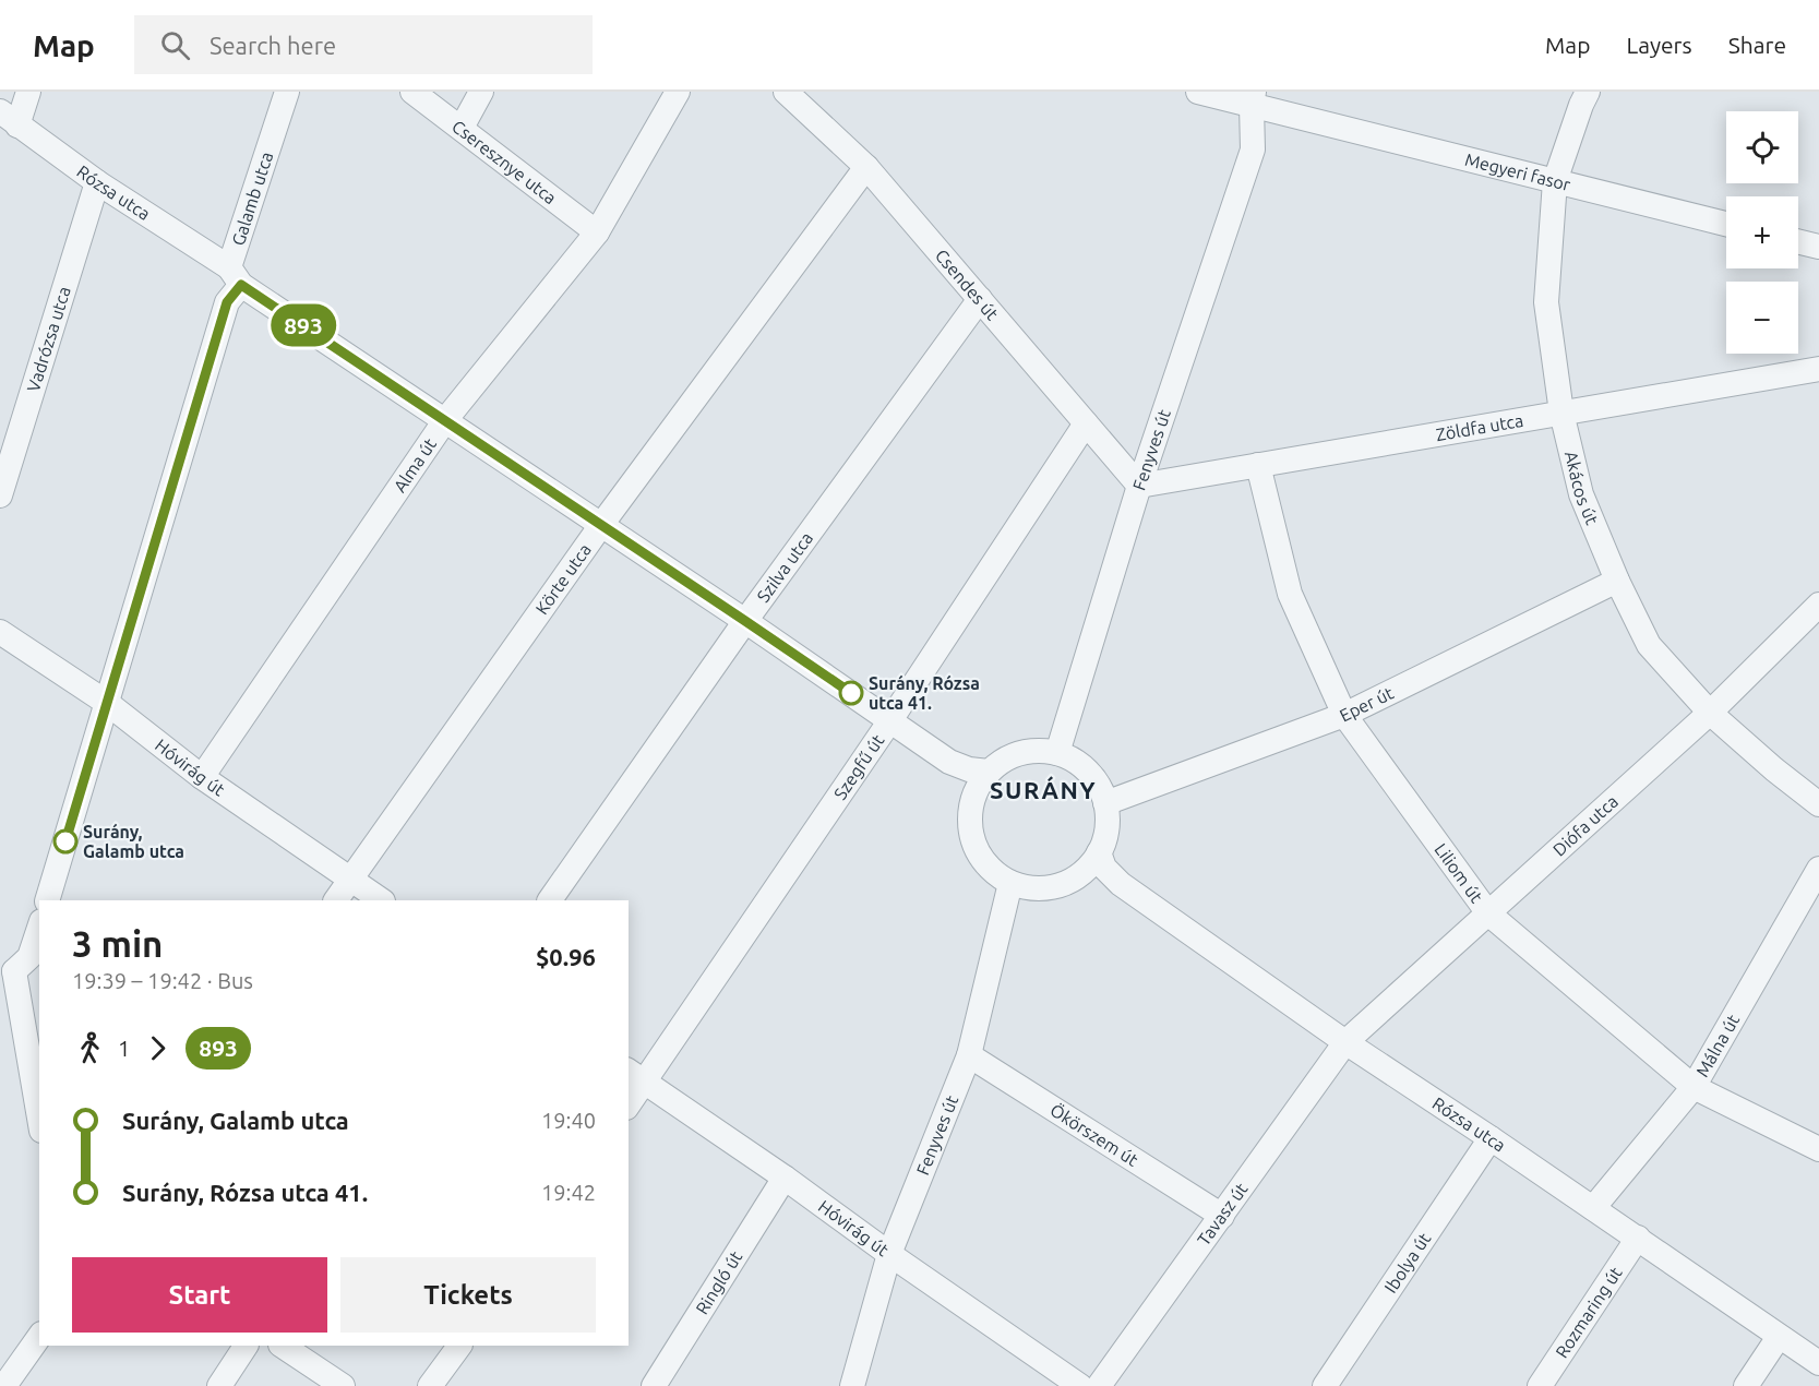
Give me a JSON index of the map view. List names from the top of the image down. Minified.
{"streets":{"street":["Cseresznye utca","Megyeri fasor","Rózsa utca","Galamb utca","Csendes út","Vadrózsa utca","Zöldfa utca","Fenyves út","Alma út","Akácos út","Szilva utca","Körte utca","Eper út","Hóvirág út","Szegfű út","Diófa utca","Liliom út","Málna út","Ökörszem út","Tavasz út","Ibolya út","Ringló út","Rozmaring út"]},"crossings":[["Cseresznye utca","Alma út"],["Megyeri fasor","Akácos út"],["Rózsa utca","Galamb utca"],["Rózsa utca","Vadrózsa utca"],["Rózsa utca","Alma út"],["Rózsa utca","Szilva utca"],["Rózsa utca","Körte utca"],["Rózsa utca","Szegfű út"],["Rózsa utca","Diófa utca"],["Rózsa utca","Málna út"],["Rózsa utca","Tavasz út"],["Rózsa utca","Ibolya út"],["Rózsa utca","Rozmaring út"],["Galamb utca","Hóvirág út"],["Csendes út","Zöldfa utca"],["Csendes út","Fenyves út"],["Csendes út","Szilva utca"],["Csendes út","Körte utca"],["Csendes út","Szegfű út"],["Zöldfa utca","Fenyves út"],["Zöldfa utca","Akácos út"],["Zöldfa utca","Liliom út"],["Fenyves út","Eper út"],["Fenyves út","Hóvirág út"],["Fenyves út","Ökörszem út"],["Alma út","Hóvirág út"],["Akácos út","Eper út"],["Akácos út","Diófa utca"],["Körte utca","Hóvirág út"],["Eper út","Liliom út"],["Hóvirág út","Szegfű út"],["Hóvirág út","Ringló út"],["Diófa utca","Liliom út"],["Diófa utca","Tavasz út"],["Liliom út","Málna út"],["Ökörszem út","Tavasz út"]],"districts":["SURÁNY"],"places":["Surány, Rózsa utca 41.","Surány, Galamb utca"],"lines":["bus line 893"],"page":{"header":"Map","search":"Search here","nav":["Map","Layers","Share"],"on_map":"893","map_buttons":["+","−"],"heading":["3 min","19:39 – 19:42 · Bus","$0.96"],"legs":["1","893"],"list":[{"name":"Surány, Galamb utca","value":"19:40"},{"name":"Surány, Rózsa utca 41.","value":"19:42"}],"buttons":["Start","Tickets"]}}
